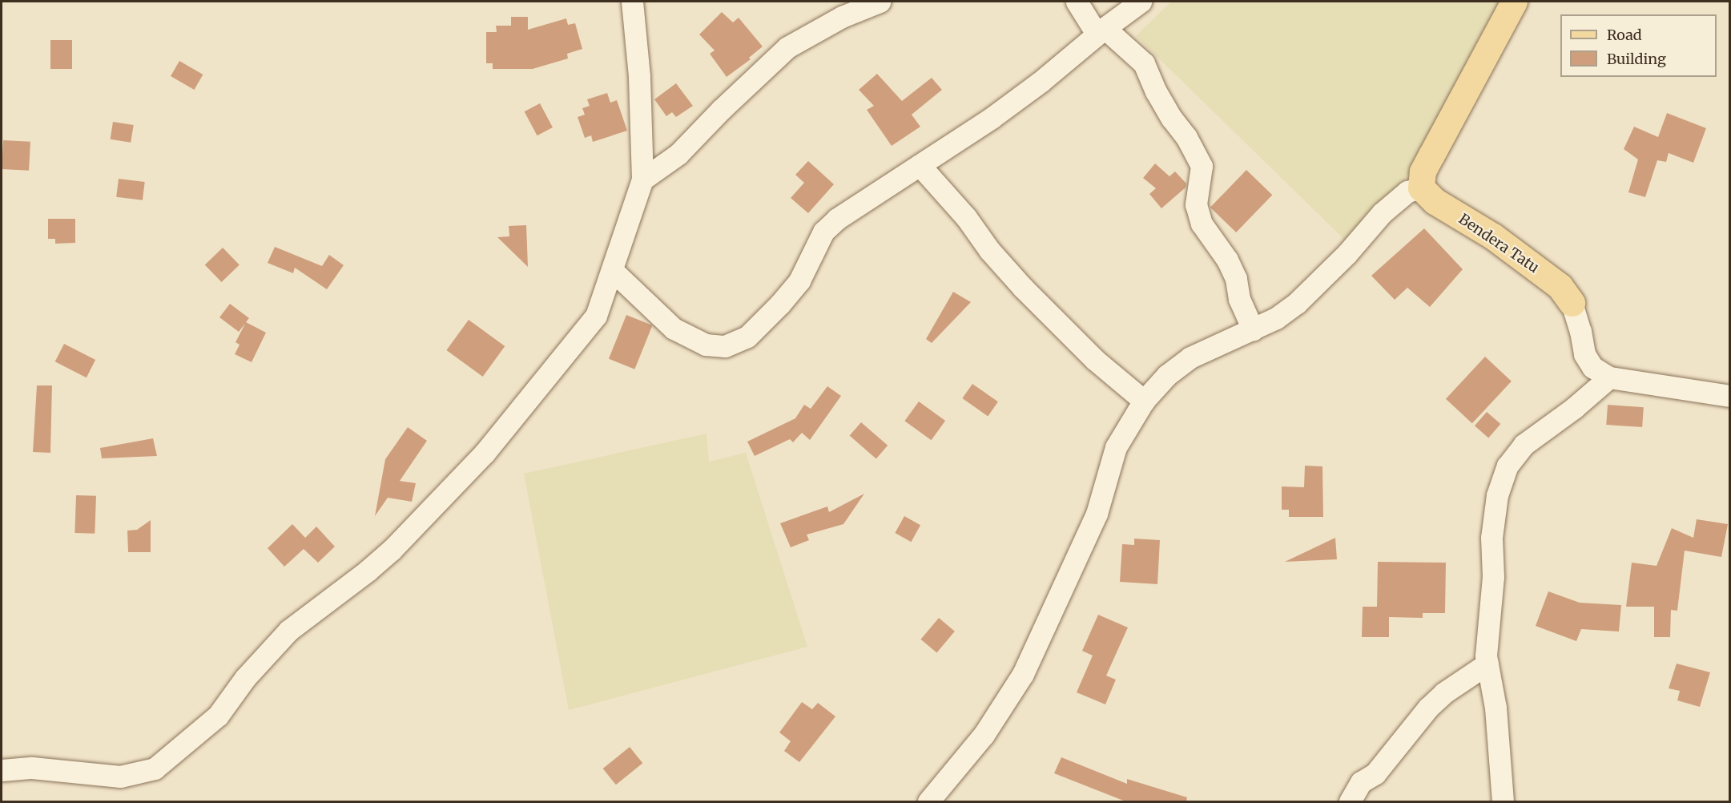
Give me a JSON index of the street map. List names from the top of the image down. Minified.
{"streets":{"main road":["Bendera Tatu"]},"legend":["Road","Building"]}
